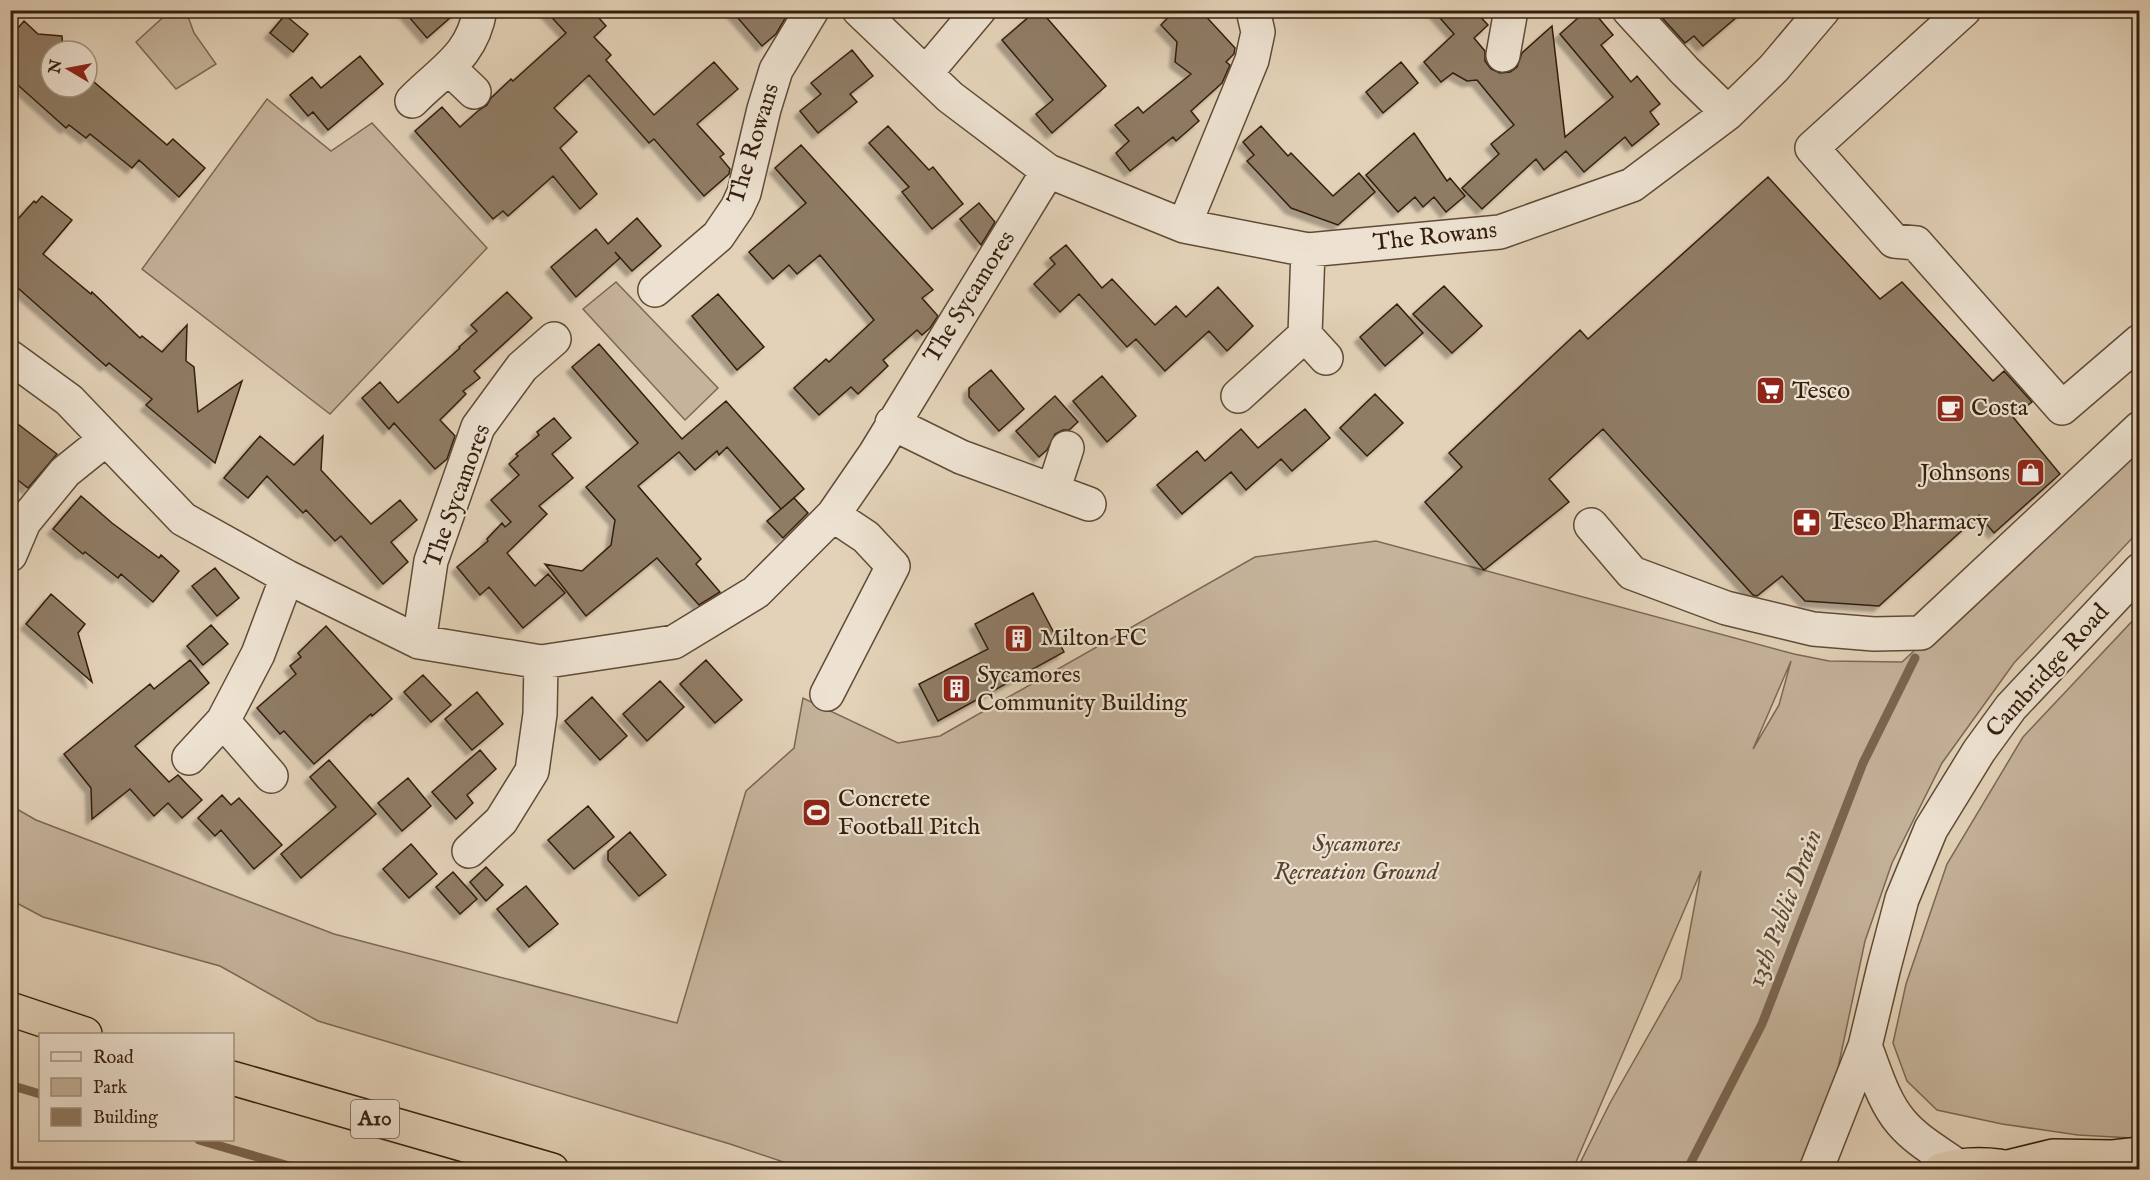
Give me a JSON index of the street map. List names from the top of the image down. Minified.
{"streets":{"highway":["A10"],"street":["The Rowans","The Sycamores","Cambridge Road"]},"crossings":[["The Rowans","The Sycamores"]],"water":["13th Public Drain"],"parks":["Sycamores Recreation Ground"],"places":{"supermarket":["Tesco"],"cafe":["Costa"],"shop":["Johnsons"],"pharmacy":["Tesco Pharmacy"],"building":["Milton FC","Sycamores Community Building"],"sports":["Concrete Football Pitch"]},"legend":["Road","Park","Building"],"north":"left"}
